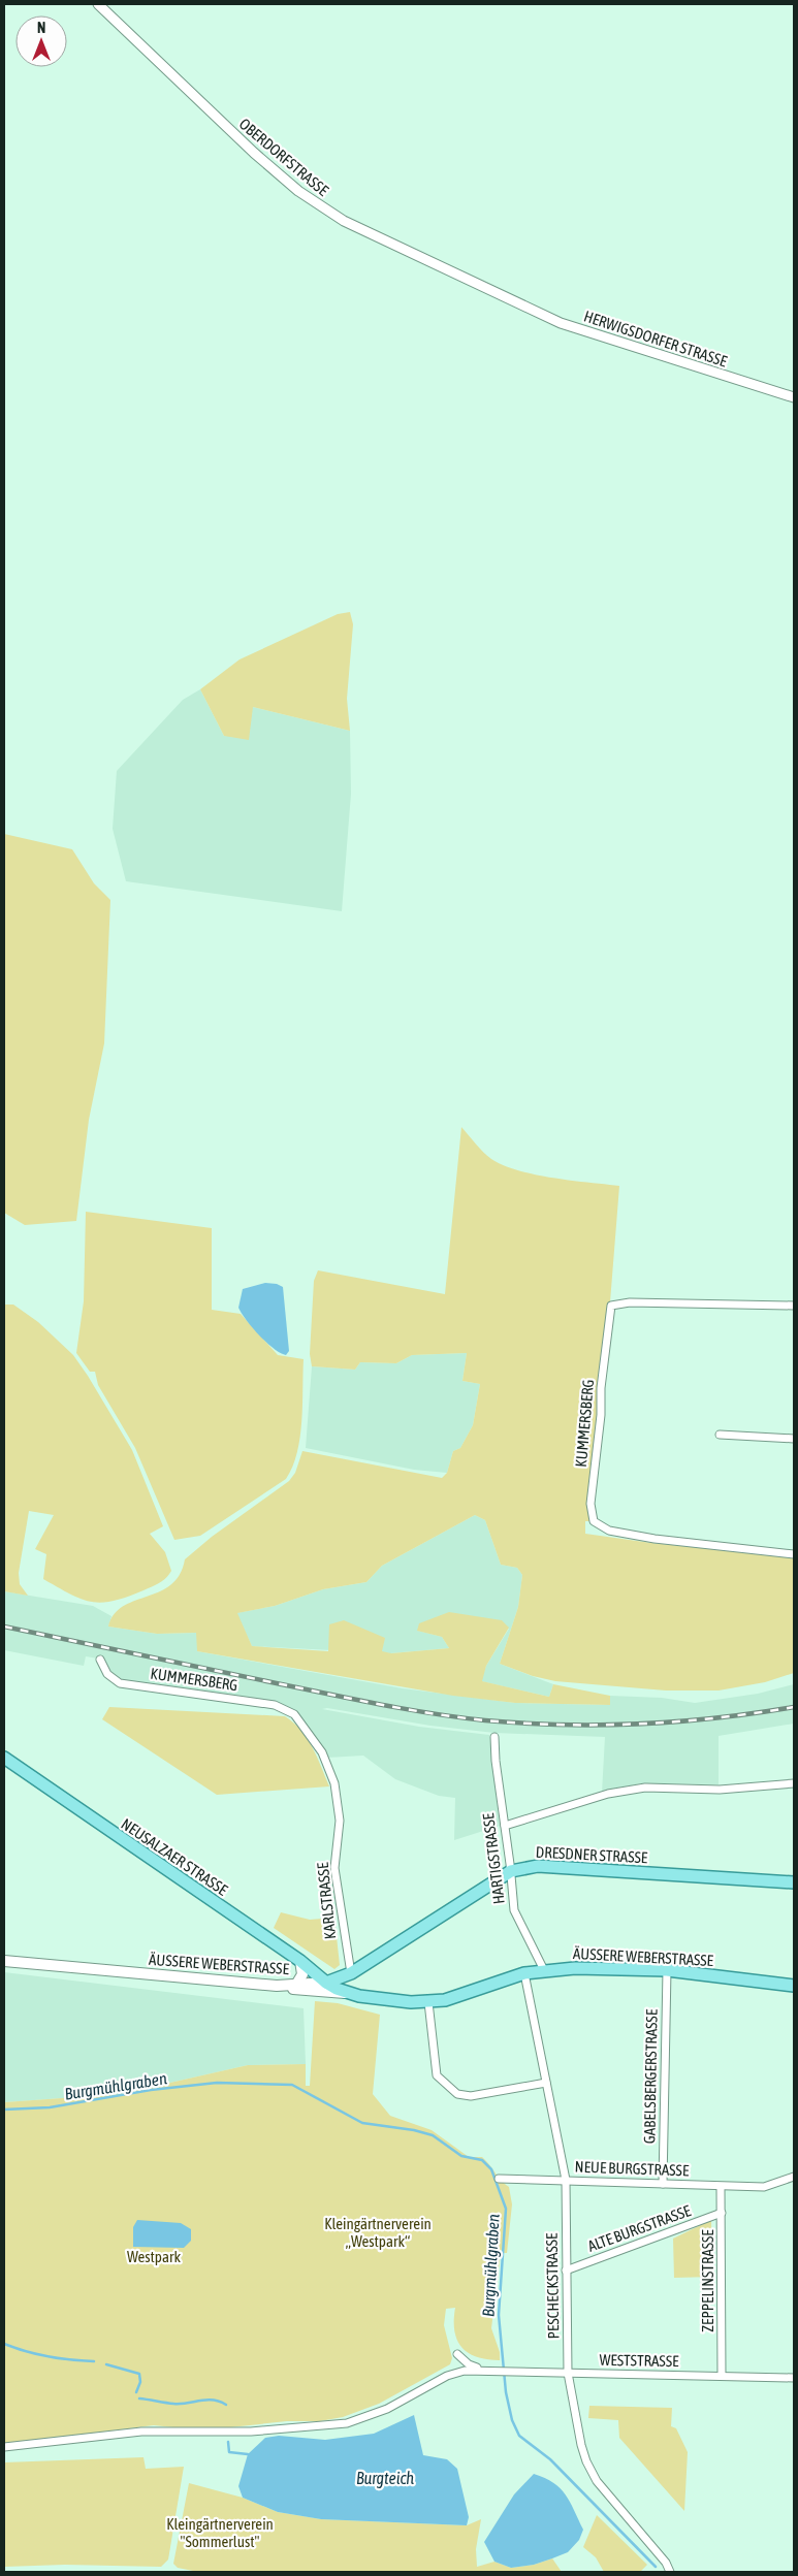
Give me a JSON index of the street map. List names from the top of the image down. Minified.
{"streets":{"main road":["DRESDNER STRASSE","NEUSALZAER STRASSE","ÄUSSERE WEBERSTRASSE"],"street":["OBERDORFSTRASSE","HERWIGSDORFER STRASSE","KUMMERSBERG","HARTIGSTRASSE","KARLSTRASSE","GABELSBERGERSTRASSE","NEUE BURGSTRASSE","ALTE BURGSTRASSE","ZEPPELINSTRASSE","PESCHECKSTRASSE","WESTSTRASSE"]},"crossings":[["OBERDORFSTRASSE","HERWIGSDORFER STRASSE"],["KUMMERSBERG","KARLSTRASSE"],["DRESDNER STRASSE","NEUSALZAER STRASSE"],["DRESDNER STRASSE","HARTIGSTRASSE"],["DRESDNER STRASSE","KARLSTRASSE"],["DRESDNER STRASSE","ÄUSSERE WEBERSTRASSE"],["NEUSALZAER STRASSE","ÄUSSERE WEBERSTRASSE"],["HARTIGSTRASSE","ÄUSSERE WEBERSTRASSE"],["ÄUSSERE WEBERSTRASSE","GABELSBERGERSTRASSE"],["ÄUSSERE WEBERSTRASSE","PESCHECKSTRASSE"],["GABELSBERGERSTRASSE","NEUE BURGSTRASSE"],["NEUE BURGSTRASSE","ZEPPELINSTRASSE"],["NEUE BURGSTRASSE","PESCHECKSTRASSE"],["ALTE BURGSTRASSE","ZEPPELINSTRASSE"],["ALTE BURGSTRASSE","PESCHECKSTRASSE"],["ZEPPELINSTRASSE","WESTSTRASSE"],["PESCHECKSTRASSE","WESTSTRASSE"]],"water":["Burgmühlgraben","Burgteich"],"parks":["Kleingärtnerverein „Westpark“","Westpark","Kleingärtnerverein \"Sommerlust\""],"north":"top"}
